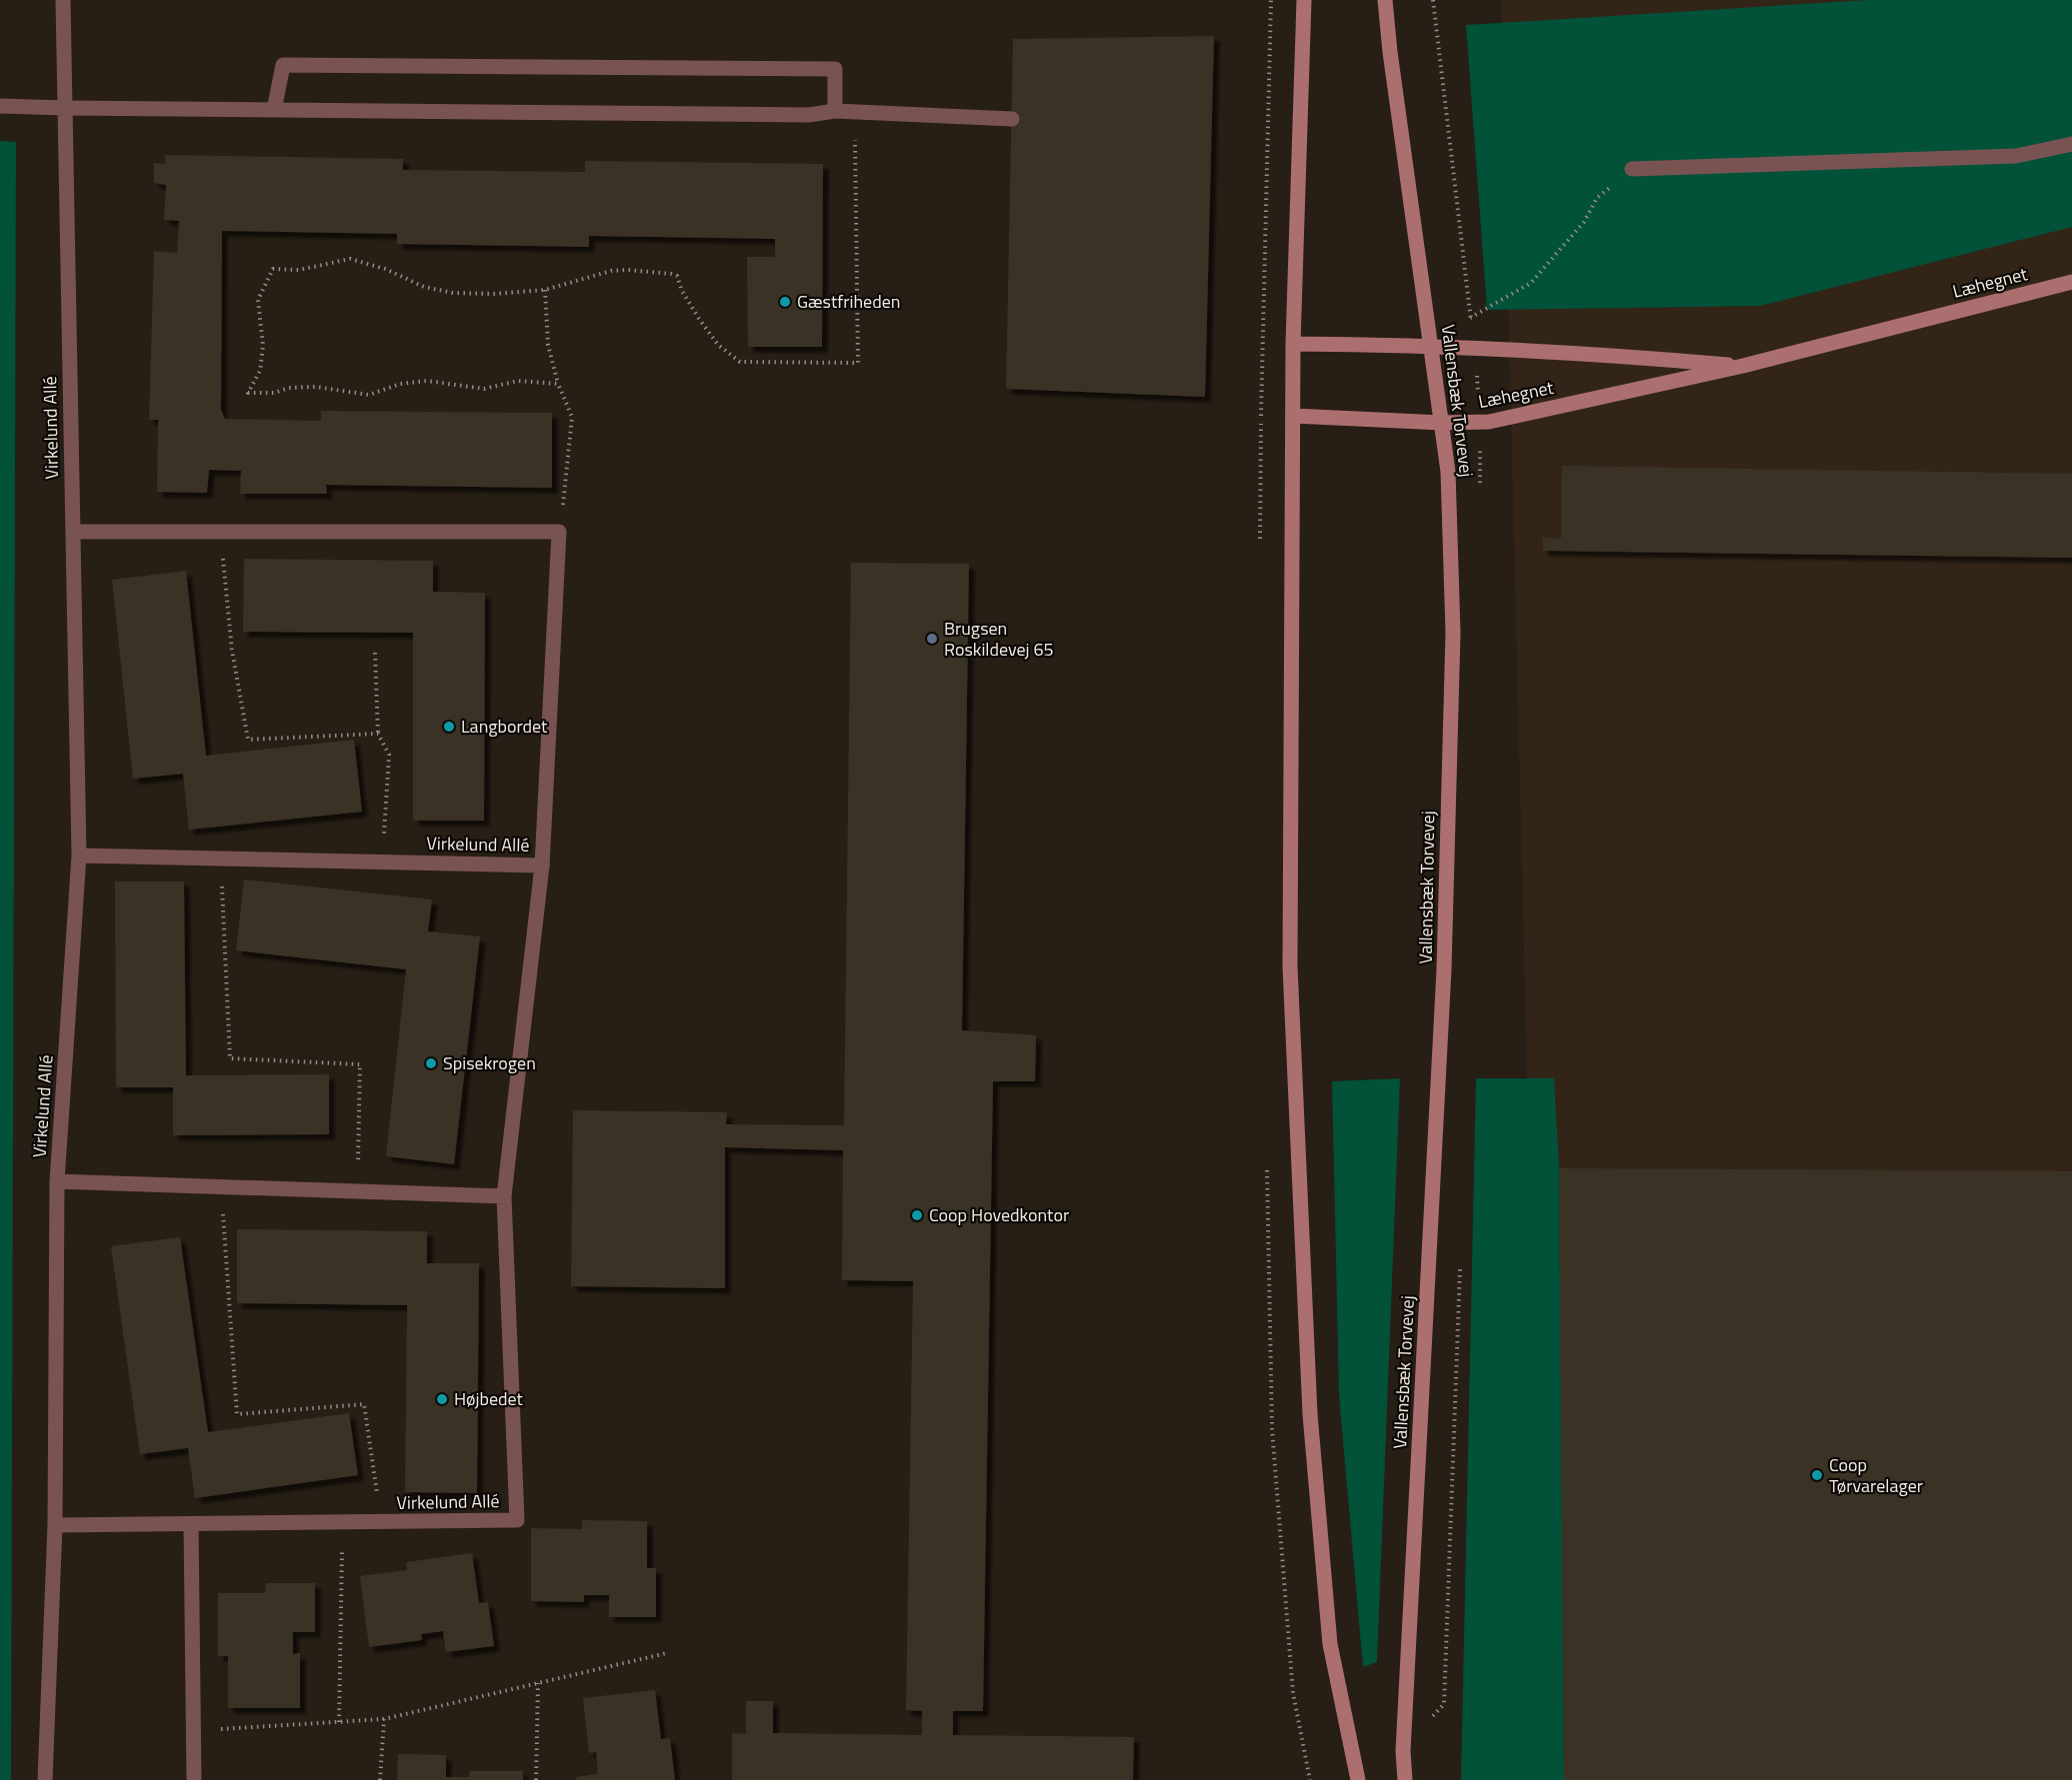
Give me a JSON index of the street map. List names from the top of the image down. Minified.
{"streets":{"street":["Læhegnet","Vallensbæk Torvevej","Virkelund Allé"]},"crossings":[["Læhegnet","Vallensbæk Torvevej"]],"places":["Gæstfriheden","Brugsen Roskildevej 65","Langbordet","Spisekrogen","Coop Hovedkontor","Højbedet","Coop Tørvarelager"]}
